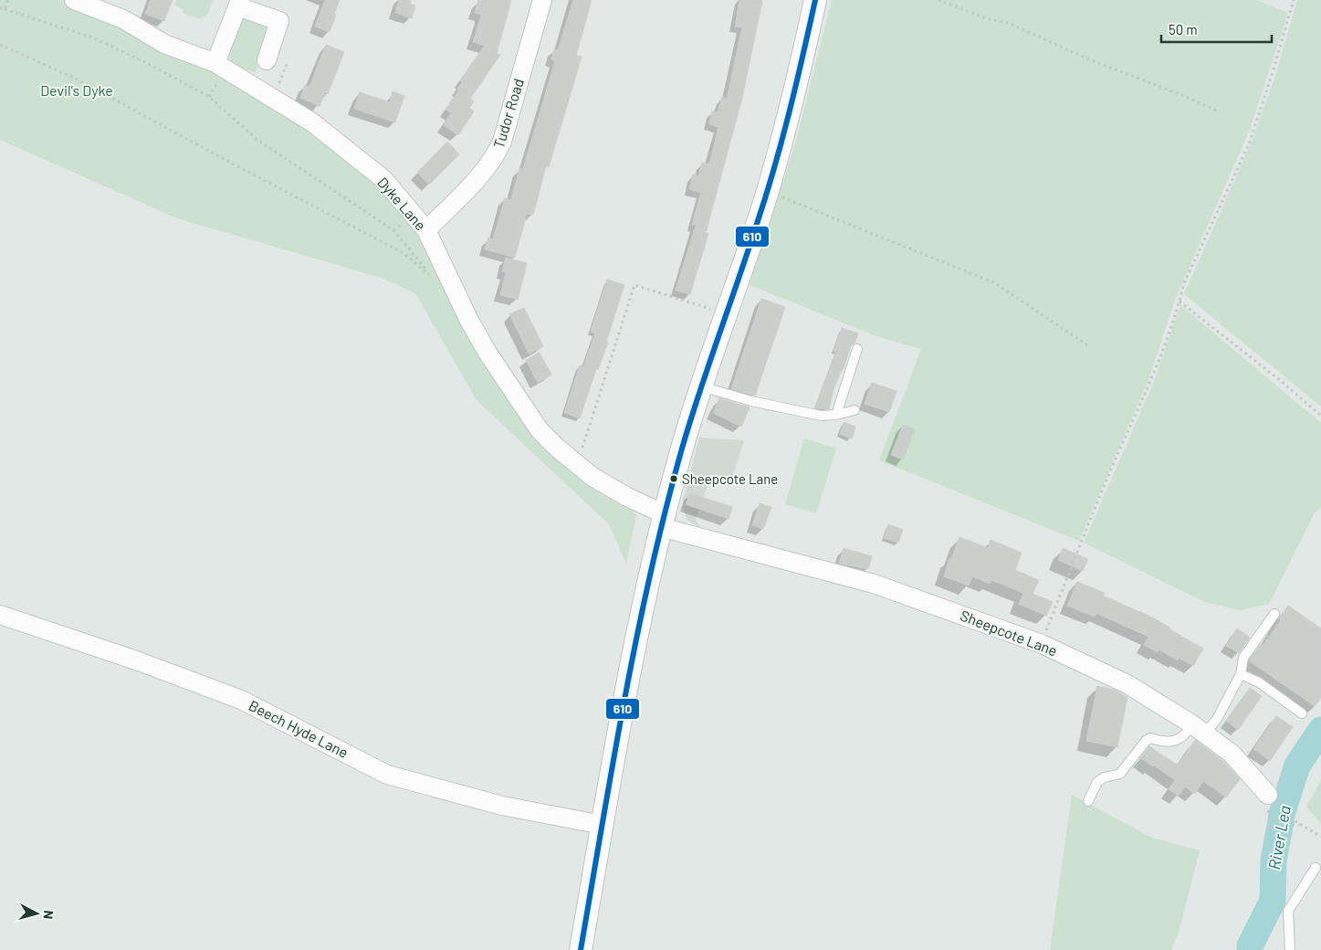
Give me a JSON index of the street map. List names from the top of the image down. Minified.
{"streets":{"street":["Tudor Road","Dyke Lane","Sheepcote Lane","Beech Hyde Lane"]},"crossings":[["Tudor Road","Dyke Lane"],["Dyke Lane","Sheepcote Lane"]],"water":["River Lea"],"parks":["Devil's Dyke"],"places":["Sheepcote Lane"],"lines":["transit line 610"],"scale_bar":"50 m","north":"right"}
